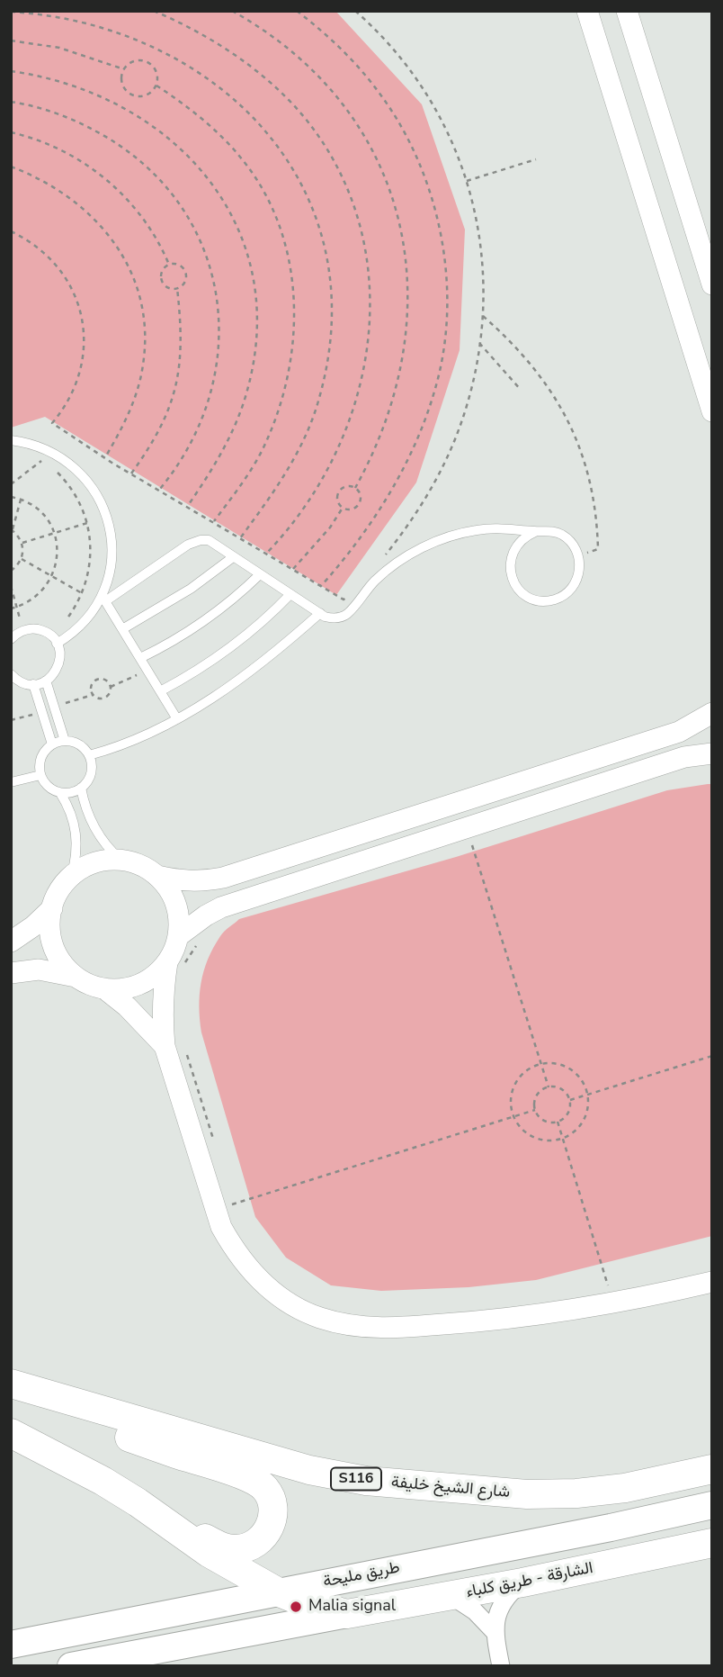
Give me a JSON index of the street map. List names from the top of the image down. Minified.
{"streets":{"highway":["S116","شارع الشيخ خليفة","الشارقة - طريق كلباء"],"main road":["طريق مليحة"]},"places":["Malia signal"]}
